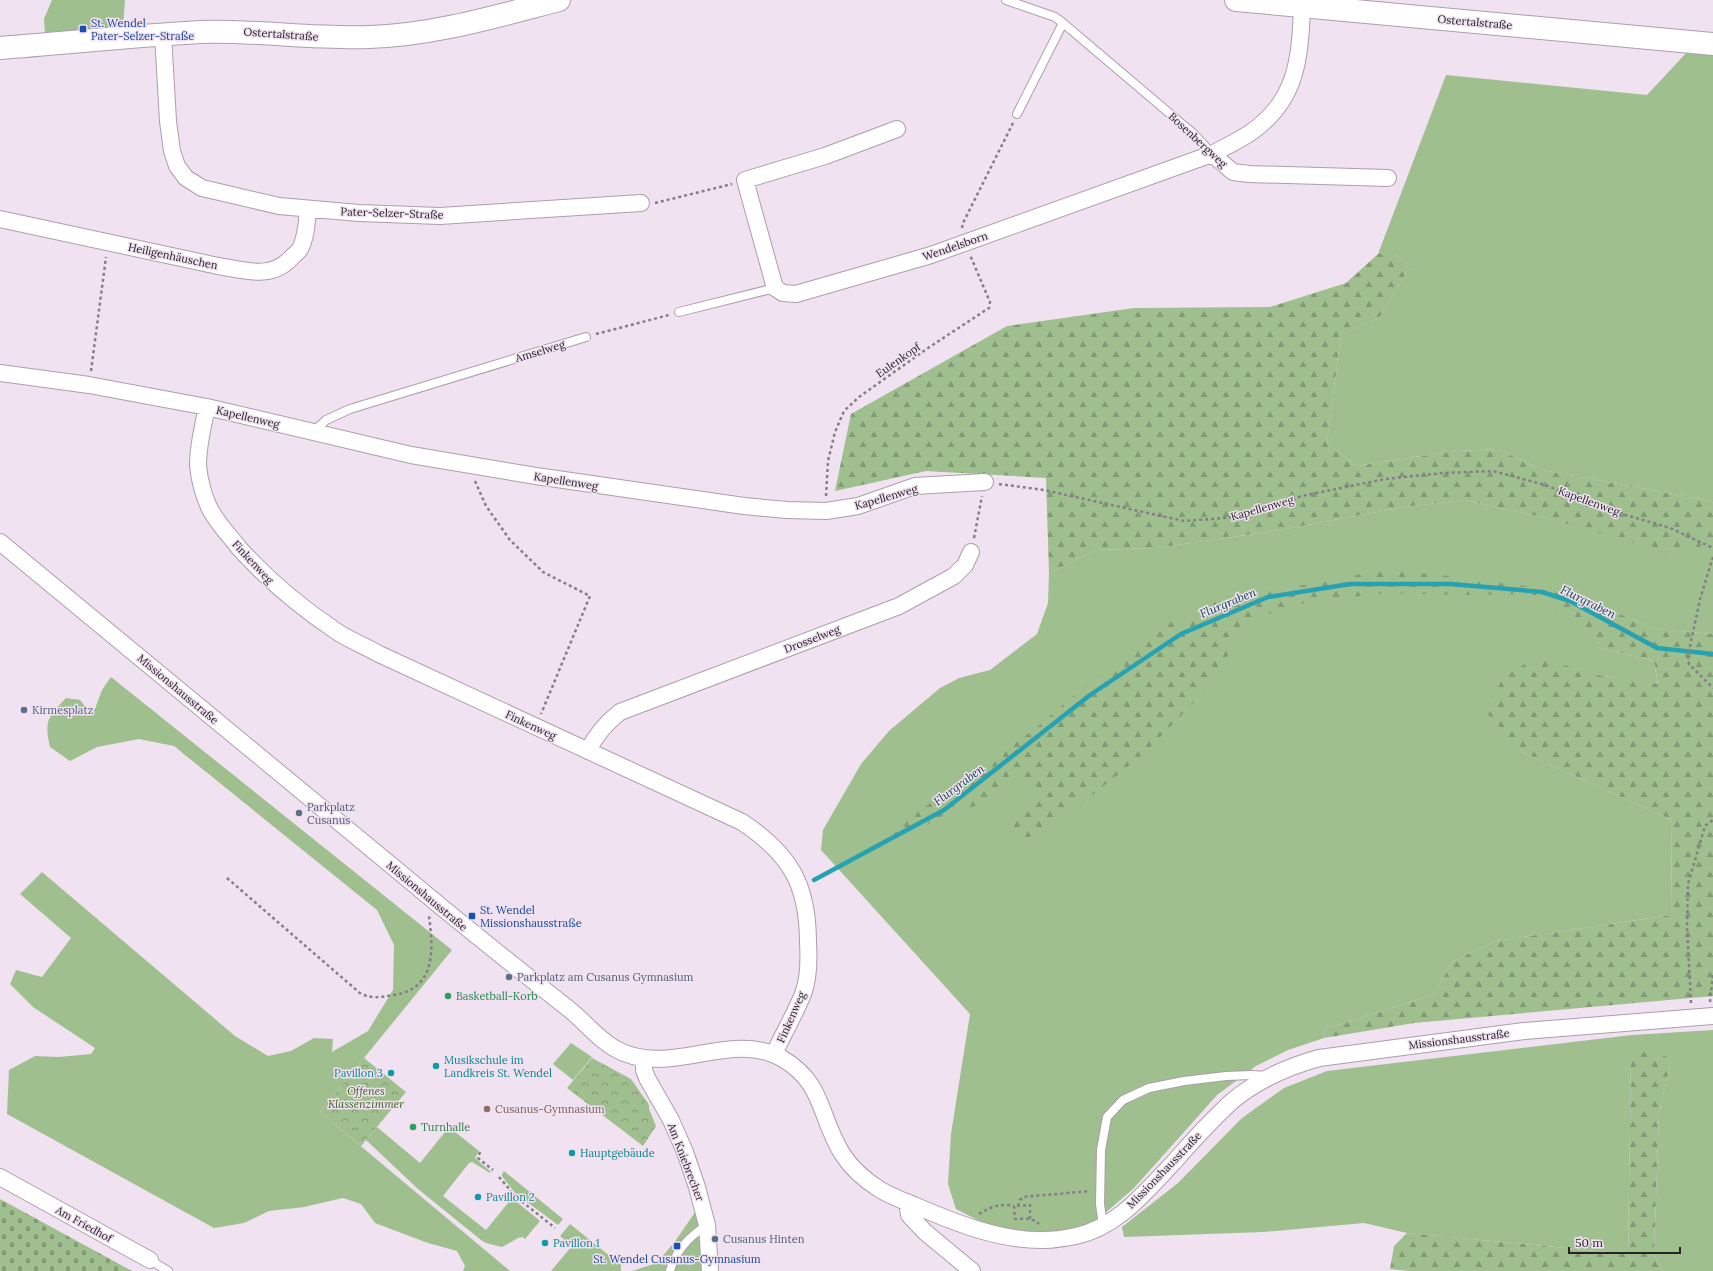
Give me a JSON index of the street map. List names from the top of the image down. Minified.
{"streets":{"street":["Ostertalstraße","Bosenbergweg","Pater-Selzer-Straße","Wendelsborn","Heiligenhäuschen","Kapellenweg","Finkenweg","Drosselweg","Missionshausstraße","Am Kniebrecher","Am Friedhof"],"lane":["Amselweg"],"path":["Eulenkopf"]},"crossings":[["Ostertalstraße","Pater-Selzer-Straße"],["Ostertalstraße","Wendelsborn"],["Bosenbergweg","Wendelsborn"],["Pater-Selzer-Straße","Heiligenhäuschen"],["Wendelsborn","Eulenkopf"],["Amselweg","Kapellenweg"],["Eulenkopf","Kapellenweg"],["Kapellenweg","Finkenweg"],["Finkenweg","Drosselweg"],["Finkenweg","Missionshausstraße"],["Missionshausstraße","Am Kniebrecher"]],"water":["Flurgraben"],"parks":["Offenes Klassenzimmer"],"places":{"transit":["St. Wendel Pater-Selzer-Straße","St. Wendel Missionshausstraße","St. Wendel Cusanus-Gymnasium"],"other":["Kirmesplatz","Parkplatz Cusanus","Parkplatz am Cusanus Gymnasium","Basketball-Korb","Musikschule im Landkreis St. Wendel","Pavillon 3","Cusanus-Gymnasium","Turnhalle","Hauptgebäude","Pavillon 2","Cusanus Hinten","Pavillon 1"]},"scale_bar":"50 m"}
